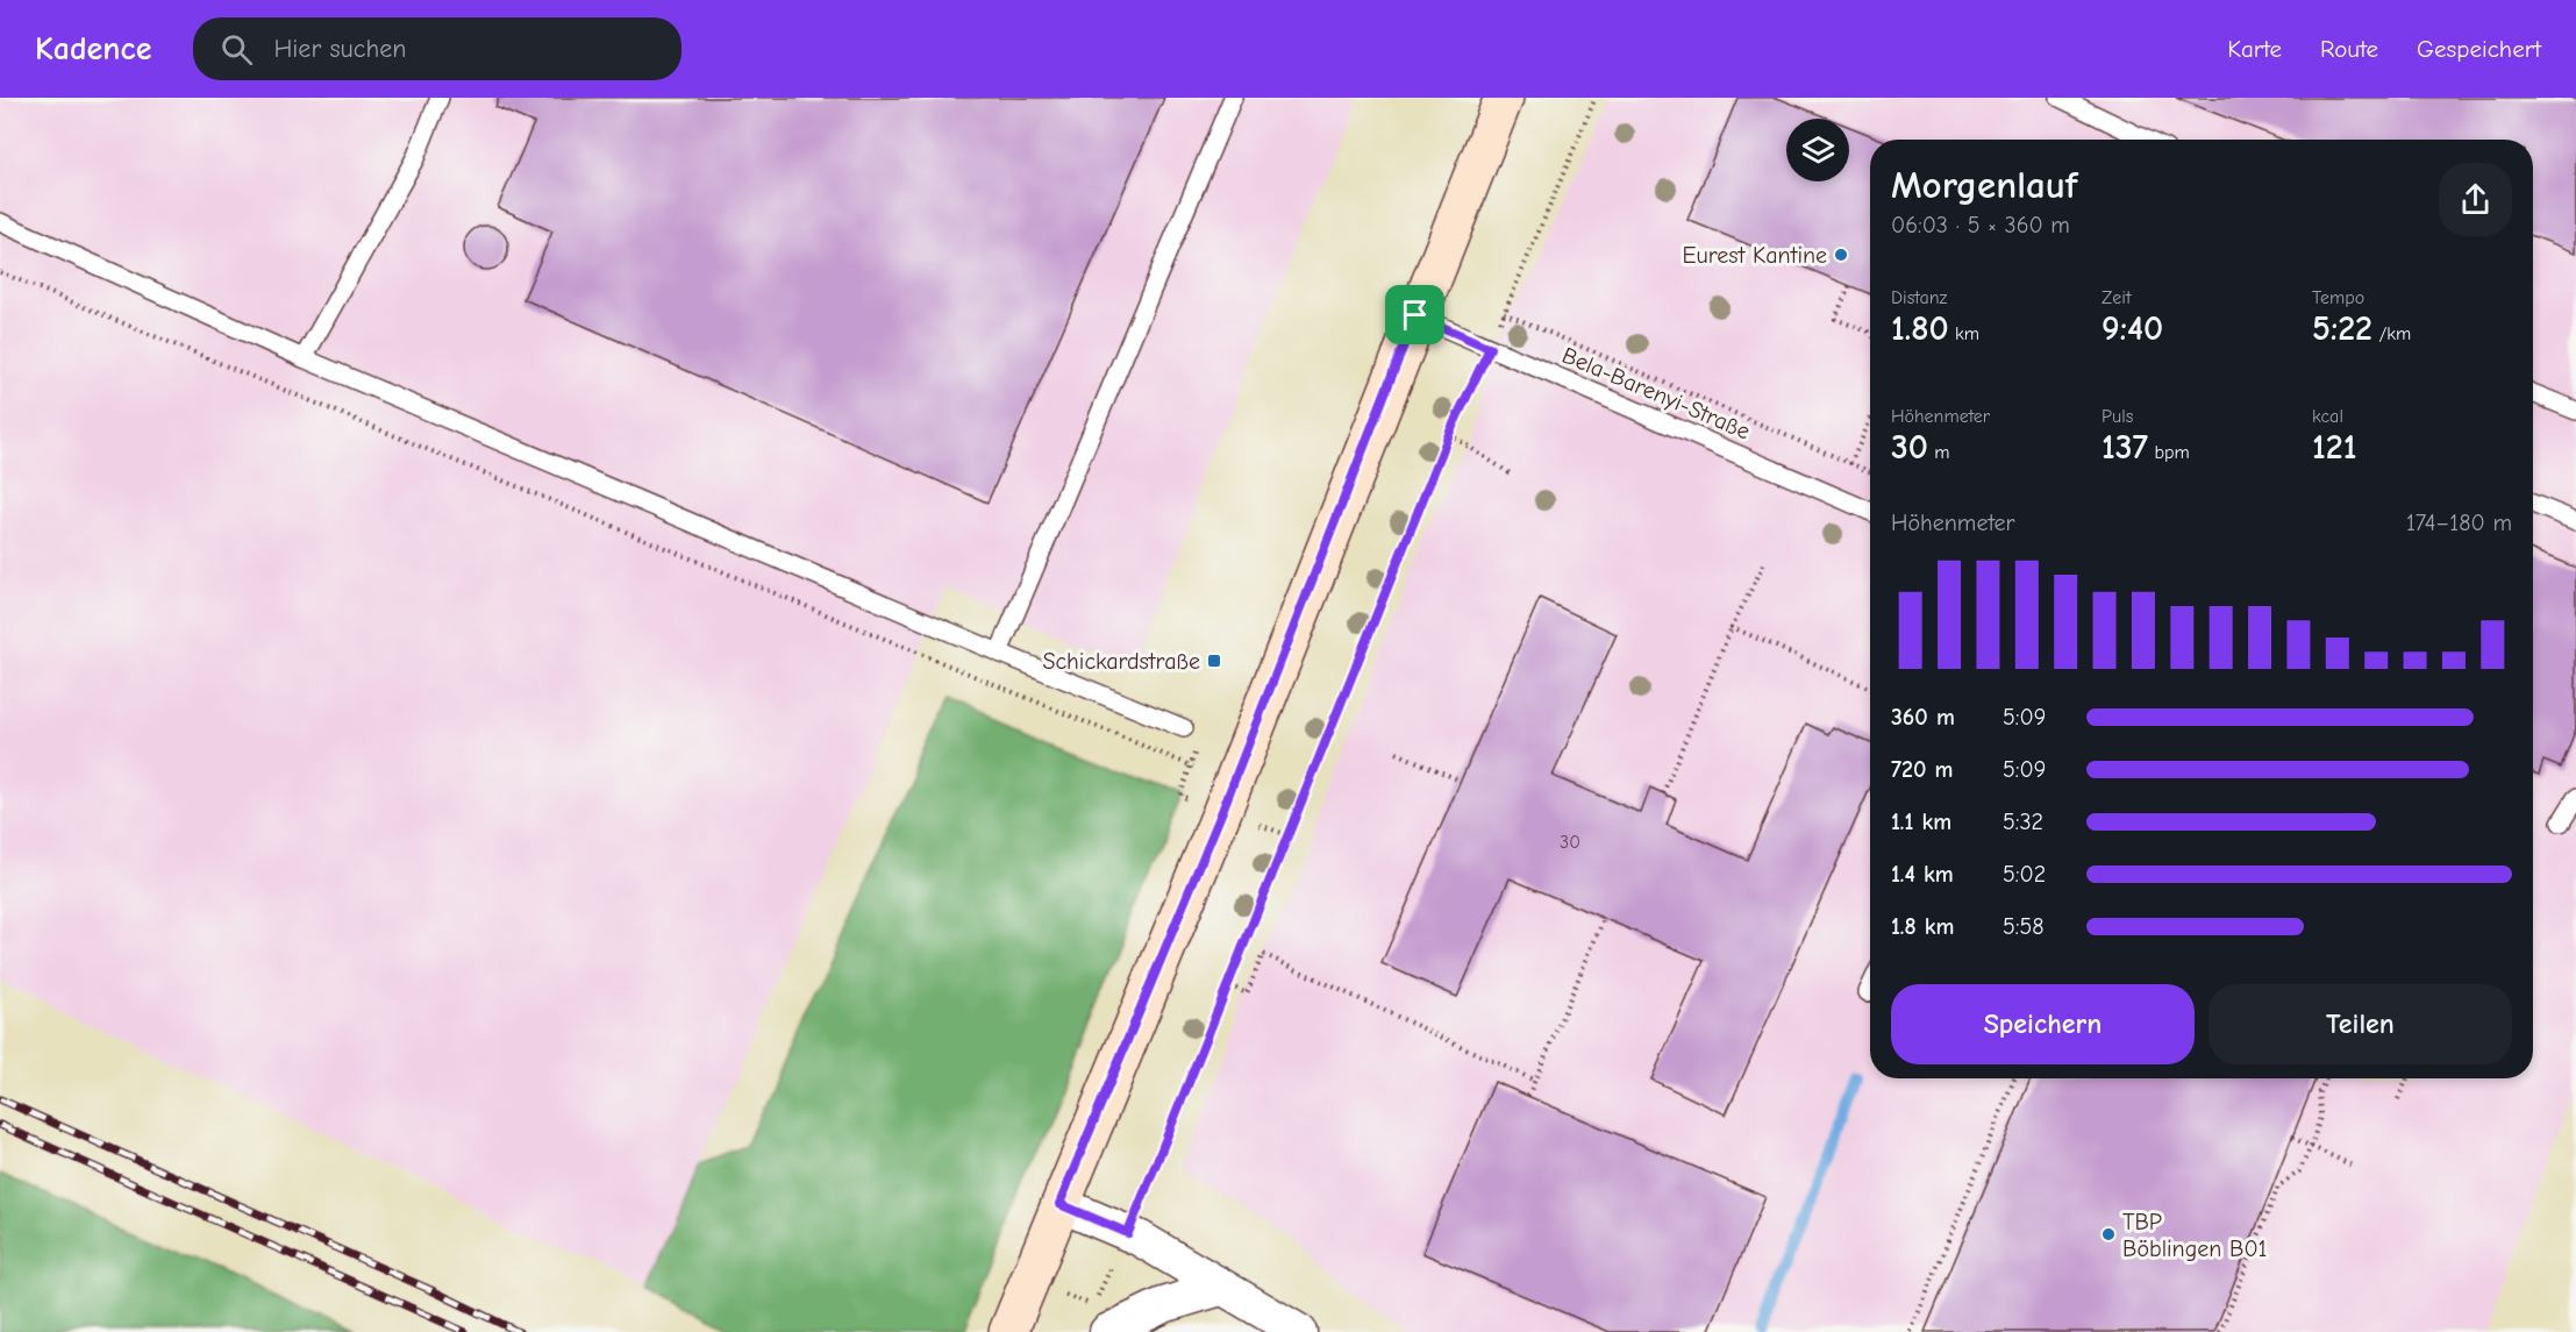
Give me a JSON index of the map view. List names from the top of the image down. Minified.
{"streets":{"lane":["Bela-Barenyi-Straße"]},"places":{"other":["Eurest Kantine","TBP Böblingen B01"],"transit":["Schickardstraße"]},"house_numbers":["30"],"page":{"header":"Kadence","search":"Hier suchen","nav":["Karte","Route","Gespeichert"],"heading":["Morgenlauf","06:03 · 5 × 360 m"],"stats":[["Distanz","1.80 km"],["Zeit","9:40"],["Tempo","5:22 /km"],["Höhenmeter","30 m"],["Puls","137 bpm"],["kcal","121"]],"chart":["Höhenmeter","174–180 m"],"list":[{"name":"360 m","note":"5:09"},{"name":"720 m","note":"5:09"},{"name":"1.1 km","note":"5:32"},{"name":"1.4 km","note":"5:02"},{"name":"1.8 km","note":"5:58"}],"buttons":["Speichern","Teilen"]}}
